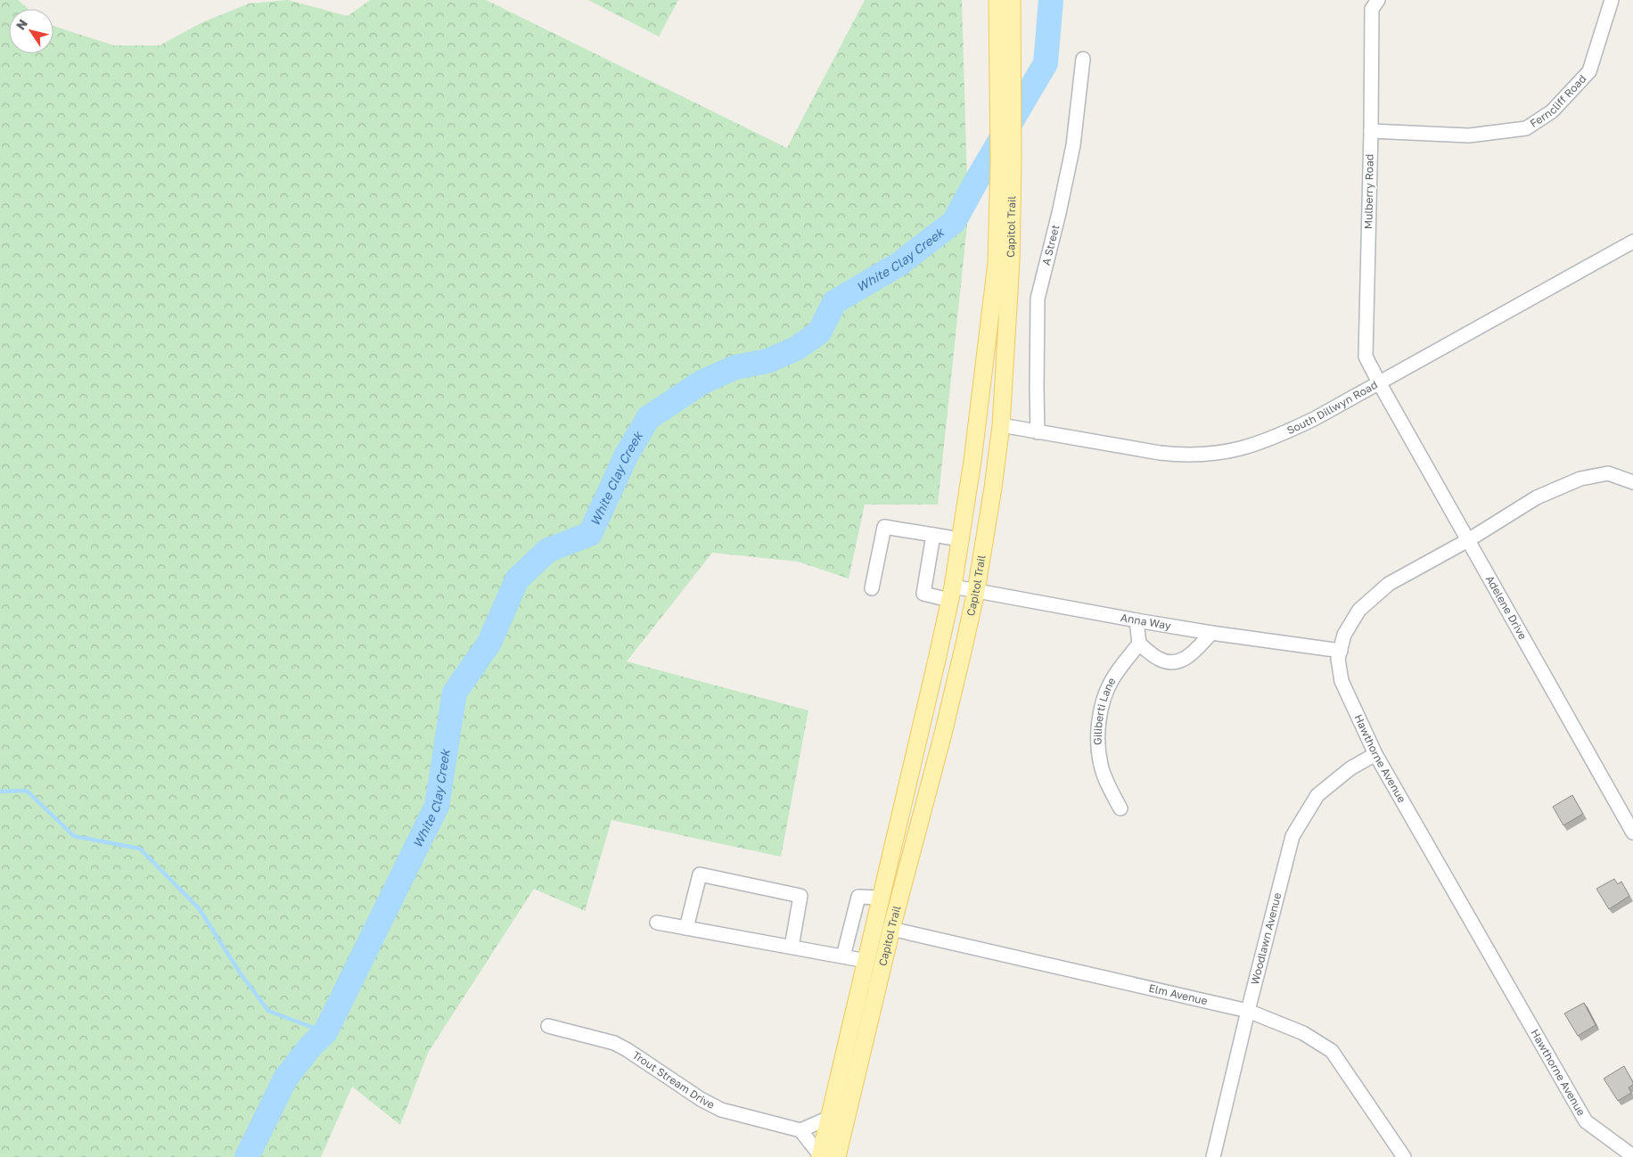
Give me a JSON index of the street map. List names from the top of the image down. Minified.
{"streets":{"main road":["Capitol Trail"],"street":["Ferncliff Road","Mulberry Road","A Street","South Dillwyn Road","Adelene Drive","Anna Way","Giliberti Lane","Hawthorne Avenue","Woodlawn Avenue","Elm Avenue","Trout Stream Drive"]},"crossings":[["Ferncliff Road","Mulberry Road"],["Mulberry Road","South Dillwyn Road"],["Mulberry Road","Adelene Drive"],["Capitol Trail","South Dillwyn Road"],["Capitol Trail","Anna Way"],["Capitol Trail","Elm Avenue"],["A Street","South Dillwyn Road"],["South Dillwyn Road","Adelene Drive"],["Adelene Drive","Hawthorne Avenue"],["Anna Way","Hawthorne Avenue"],["Hawthorne Avenue","Woodlawn Avenue"],["Woodlawn Avenue","Elm Avenue"]],"water":["White Clay Creek"],"north":"top left"}
